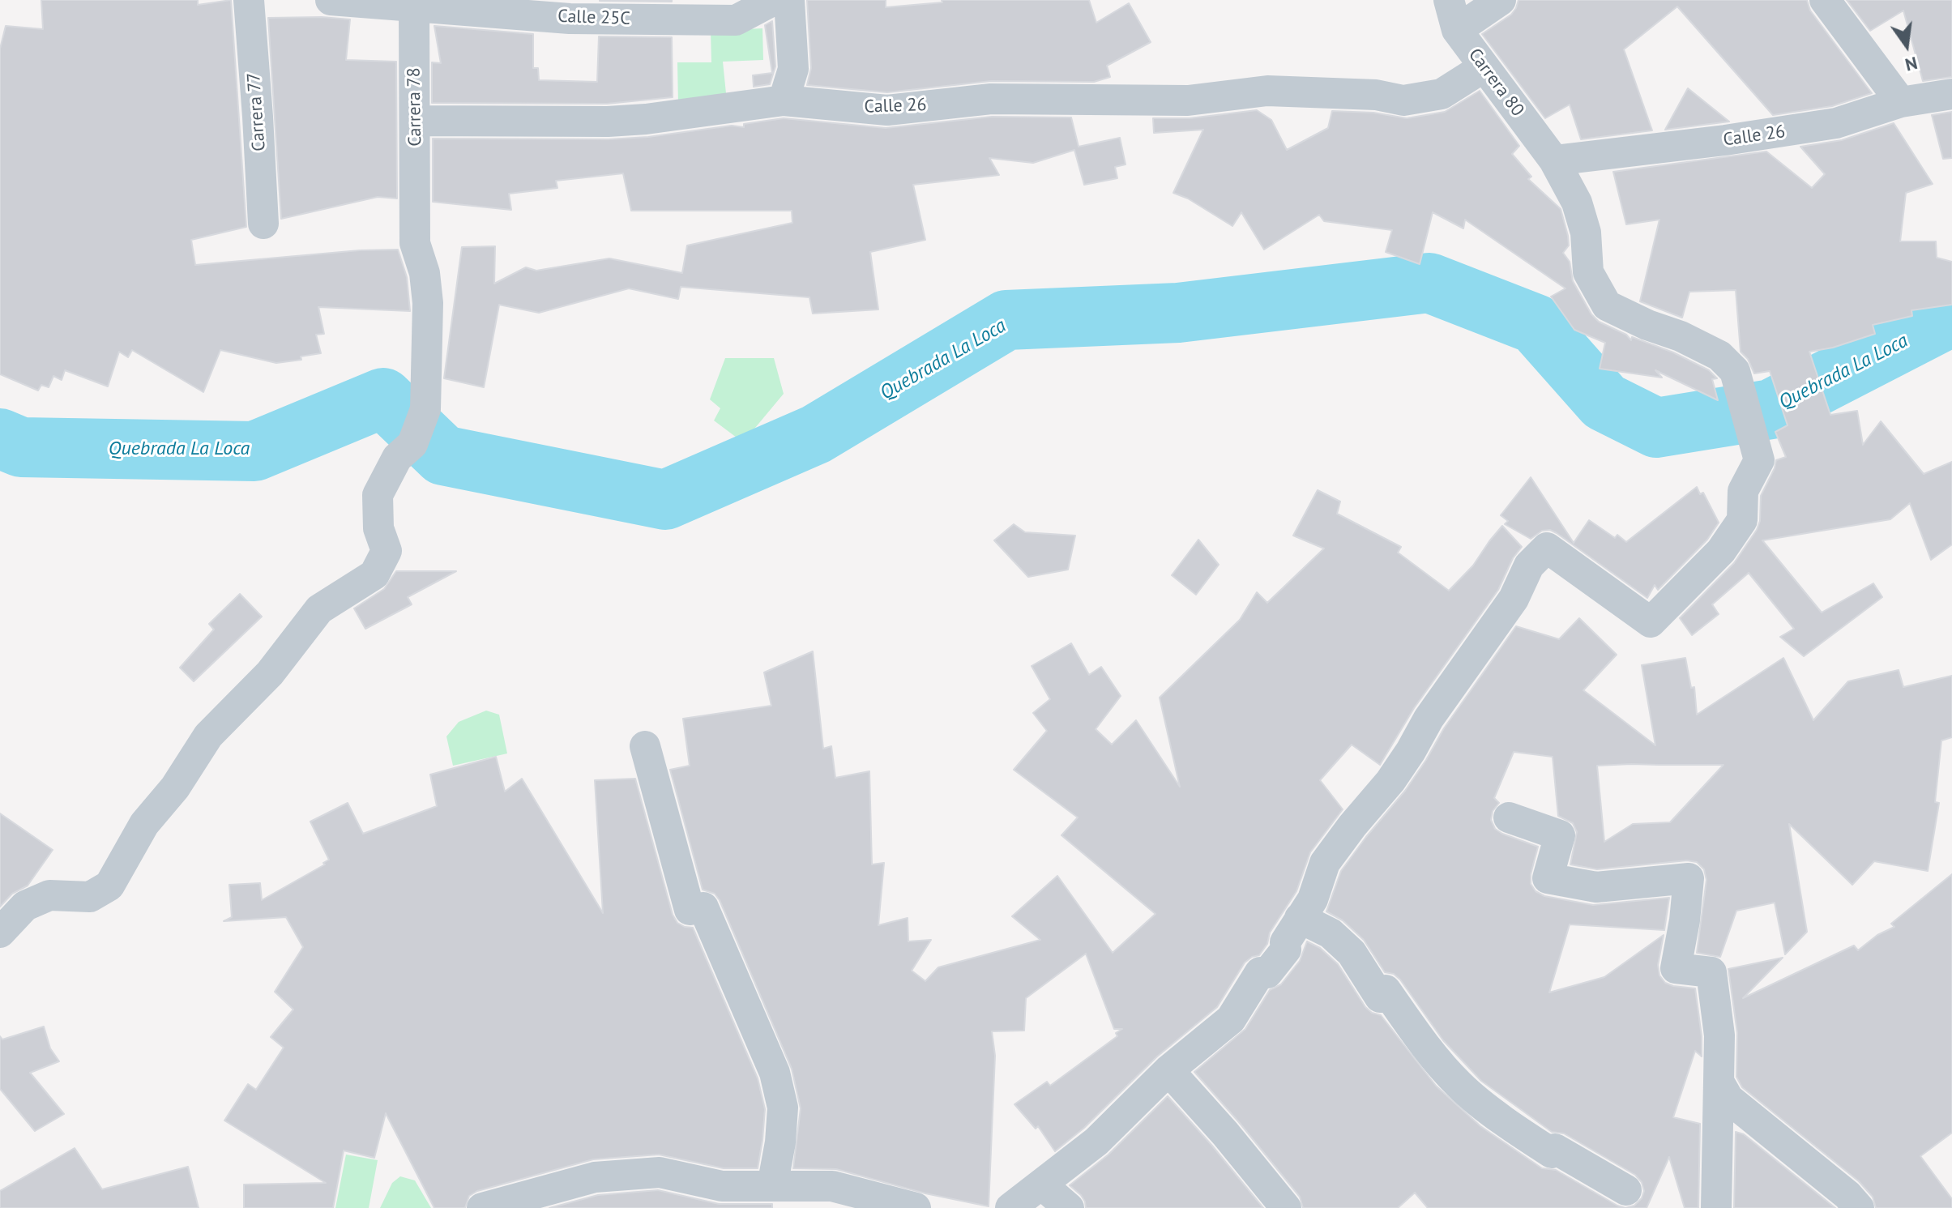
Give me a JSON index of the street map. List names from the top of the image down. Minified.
{"streets":{"street":["Calle 25C","Carrera 80","Calle 26","Carrera 78","Carrera 77"]},"crossings":[["Calle 25C","Carrera 78"],["Carrera 80","Calle 26"],["Calle 26","Carrera 78"]],"water":["Quebrada La Loca"],"north":"bottom"}
